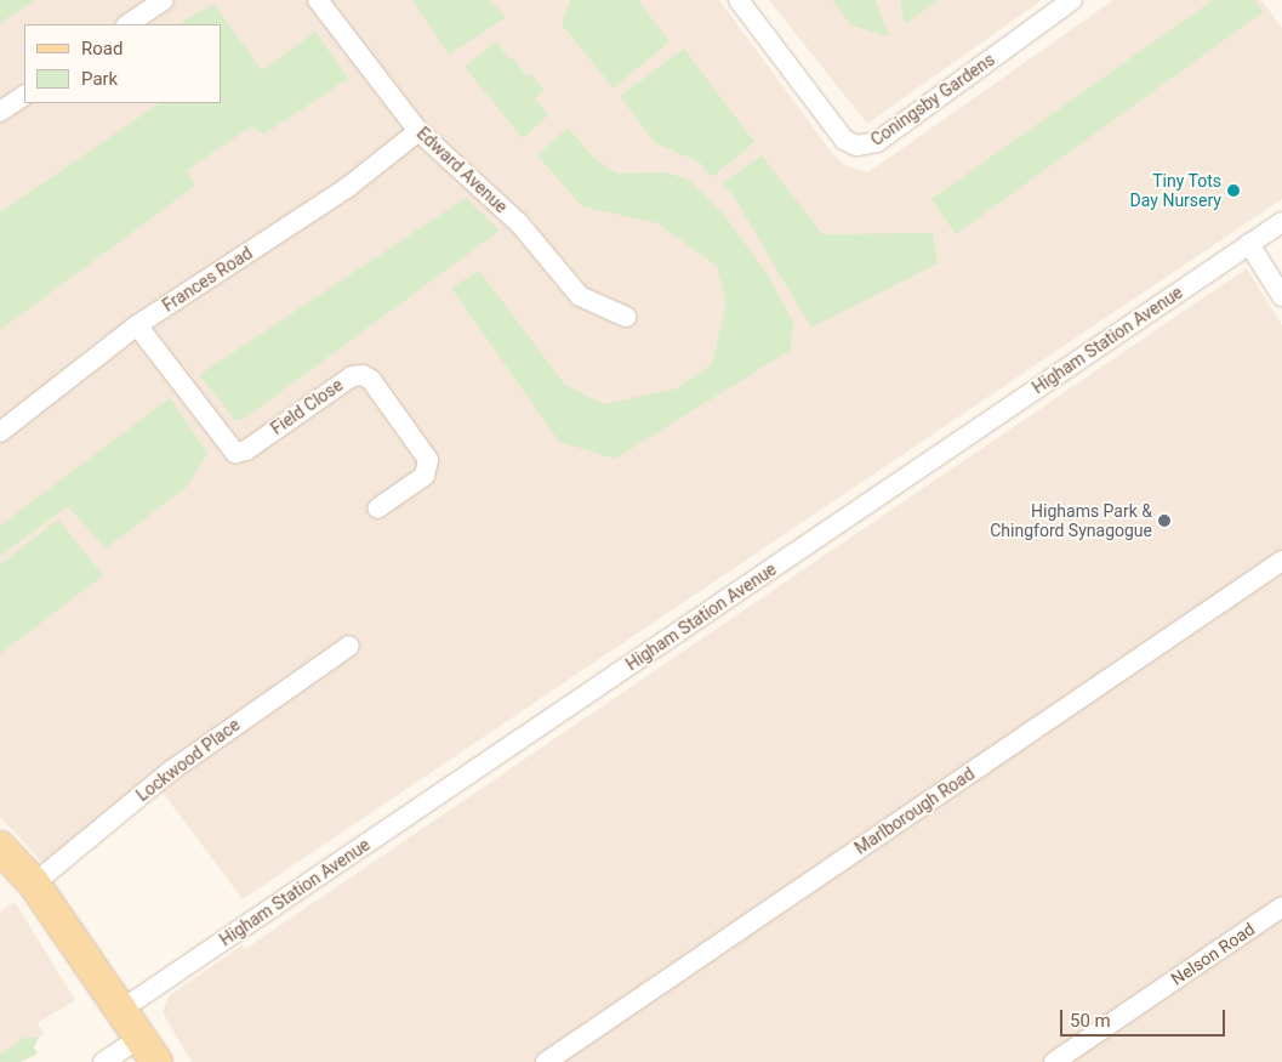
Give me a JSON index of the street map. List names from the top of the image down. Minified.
{"streets":{"street":["Coningsby Gardens","Edward Avenue","Frances Road","Higham Station Avenue","Field Close","Lockwood Place","Marlborough Road","Nelson Road"]},"crossings":[["Edward Avenue","Frances Road"],["Frances Road","Field Close"]],"places":["Tiny Tots Day Nursery","Highams Park & Chingford Synagogue"],"legend":["Road","Park"],"scale_bar":"50 m"}
